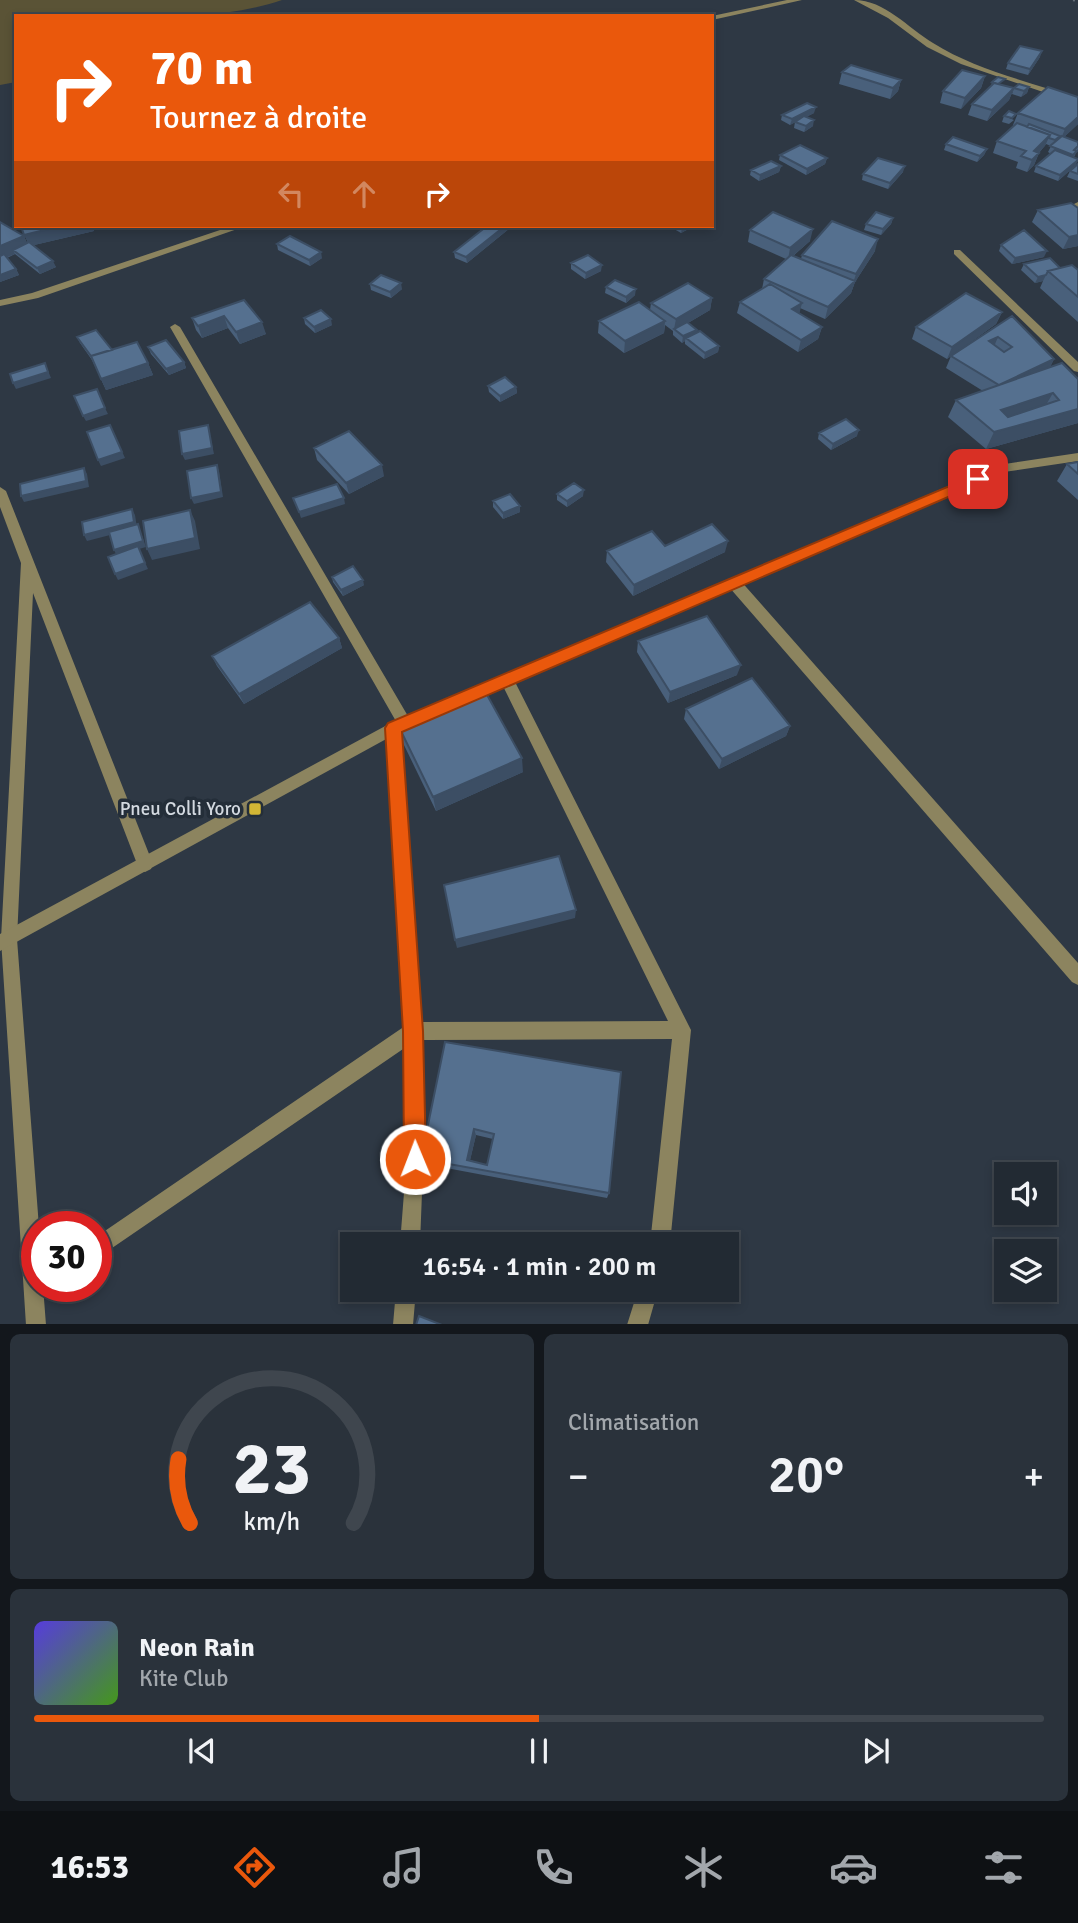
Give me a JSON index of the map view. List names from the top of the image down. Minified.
{"places":{"transit":["Pneu Colli Yoro"]},"page":{"turn":["70 m","Tournez à droite"],"limit":"30","trip":"16:54 · 1 min · 200 m","tile":"Climatisation","heat":["−","20°","+"],"song":["Neon Rain","Kite Club"],"tabs":"16:53","gauge":["23","km/h"]}}
